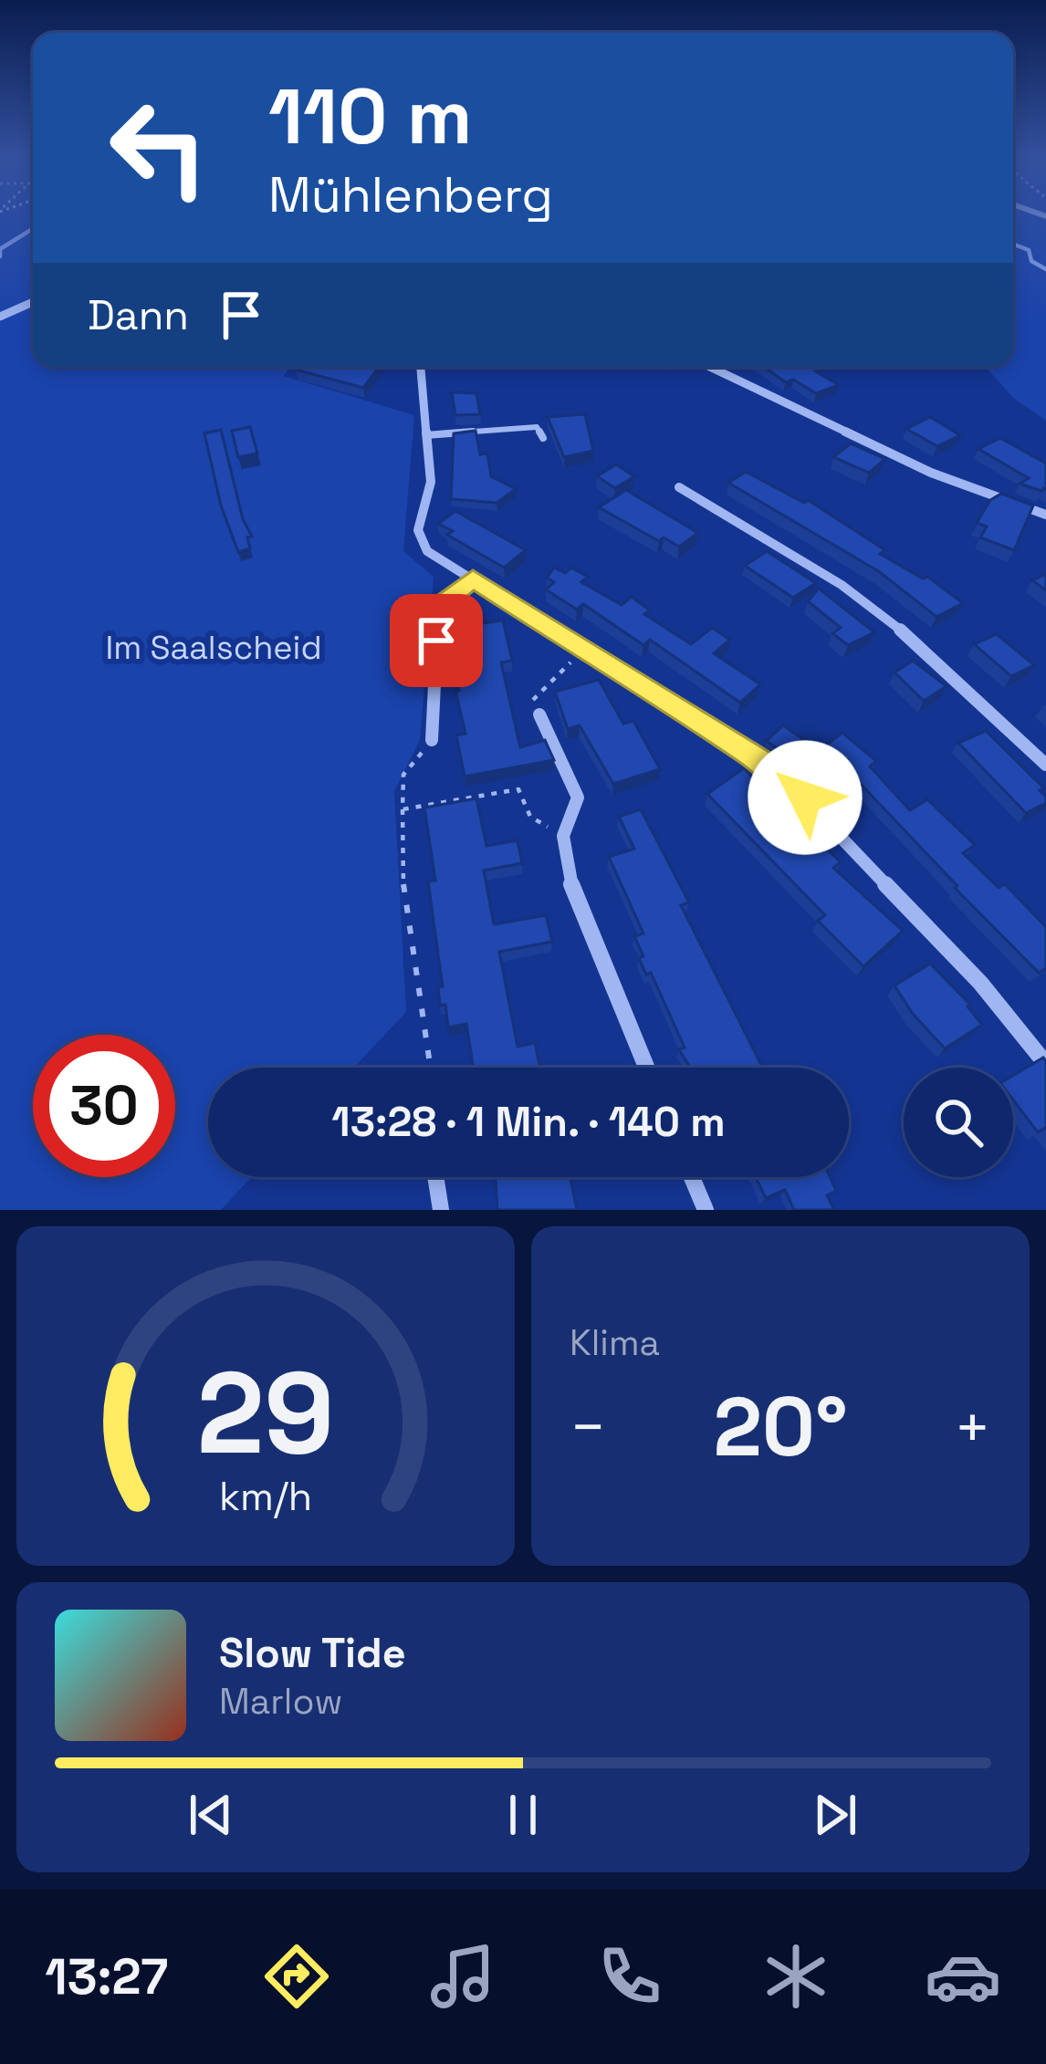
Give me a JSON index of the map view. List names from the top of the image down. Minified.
{"parks":["Im Saalscheid"],"page":{"turn":["110 m","Mühlenberg"],"then":"Dann","limit":"30","trip":"13:28 · 1 Min. · 140 m","tile":"Klima","heat":["−","20°","+"],"song":["Slow Tide","Marlow"],"tabs":"13:27","gauge":["29","km/h"]}}
